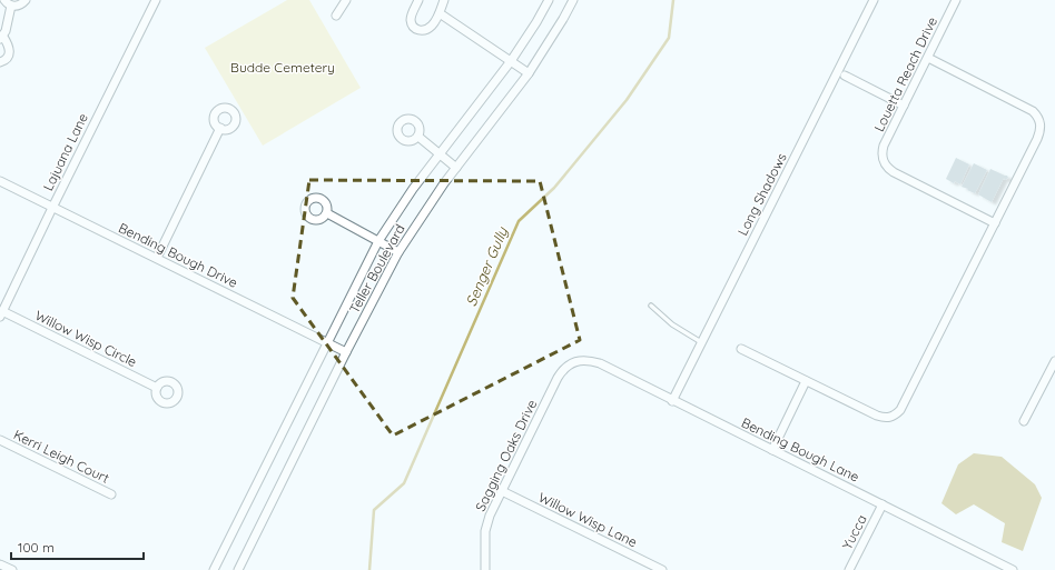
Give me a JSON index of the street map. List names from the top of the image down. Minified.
{"streets":{"street":["Louetta Reach Drive","Lajuana Lane","Long Shadows","Bending Bough Drive","Teller Boulevard","Willow Wisp Circle","Bending Bough Lane","Sagging Oaks Drive","Kerri Leigh Court","Willow Wisp Lane","Yucca"]},"crossings":[["Lajuana Lane","Bending Bough Drive"],["Lajuana Lane","Willow Wisp Circle"],["Long Shadows","Bending Bough Lane"],["Bending Bough Drive","Teller Boulevard"],["Bending Bough Lane","Sagging Oaks Drive"],["Bending Bough Lane","Yucca"],["Sagging Oaks Drive","Willow Wisp Lane"]],"water":["Senger Gully"],"parks":["Budde Cemetery"],"scale_bar":"100 m"}
